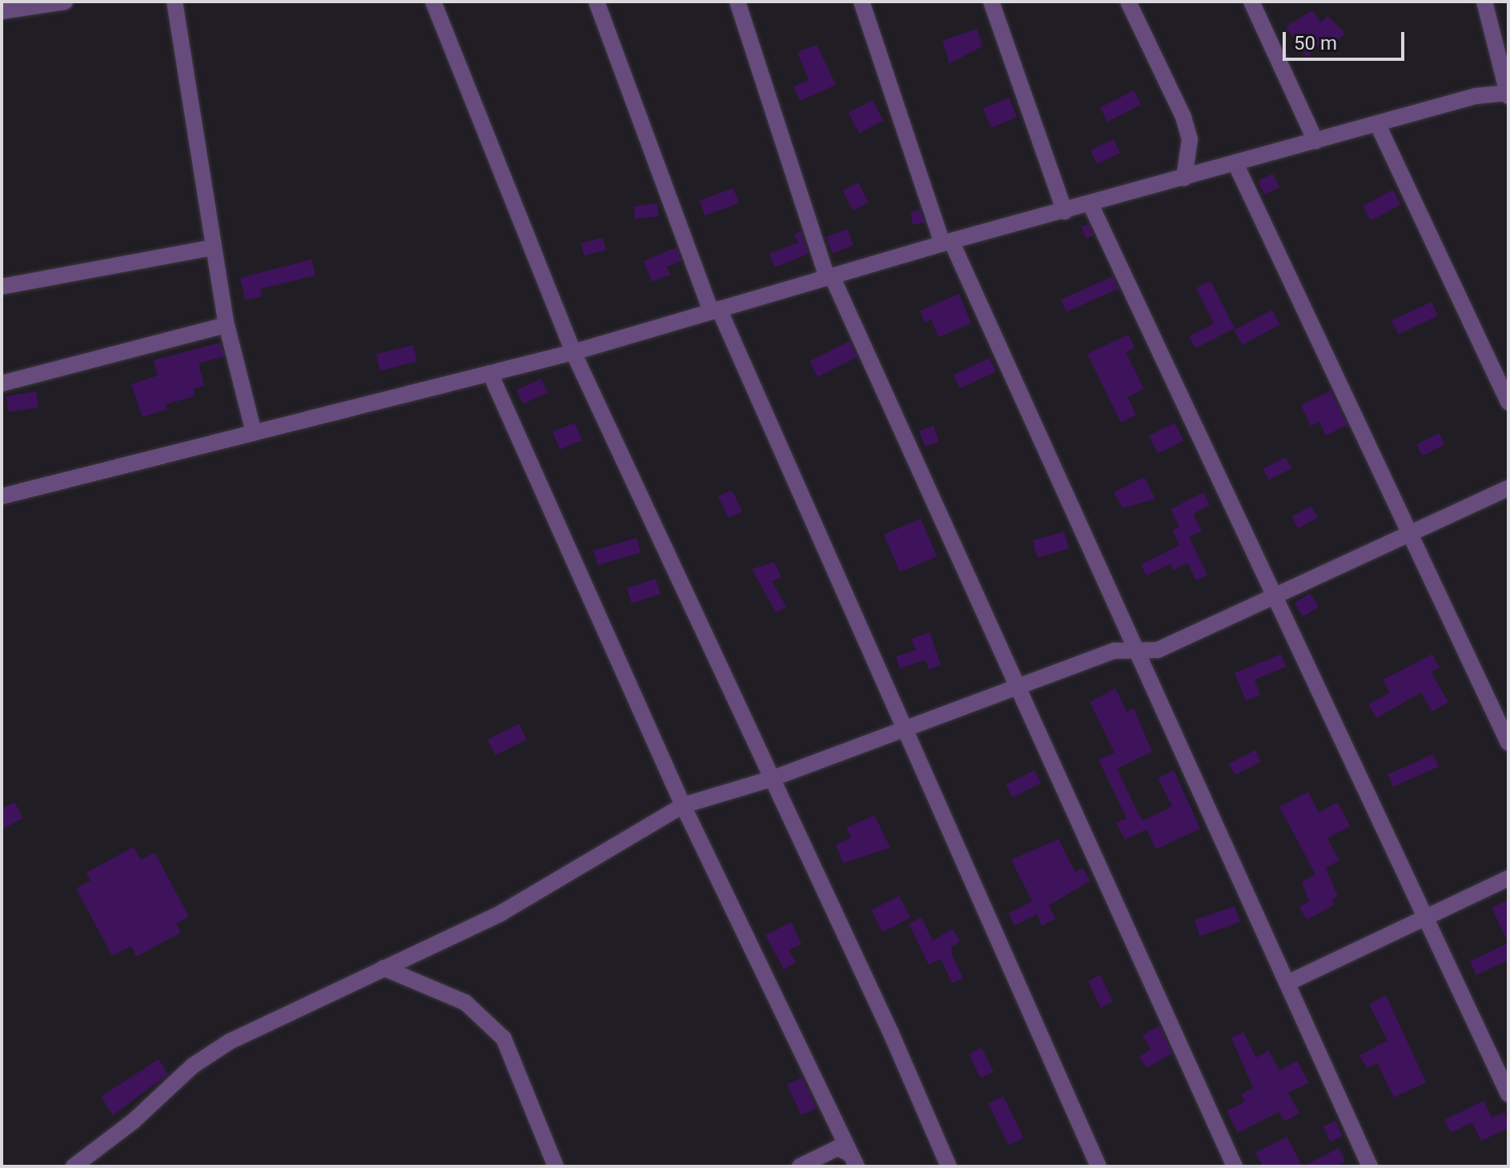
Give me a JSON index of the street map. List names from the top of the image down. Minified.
{"scale_bar":"50 m"}
